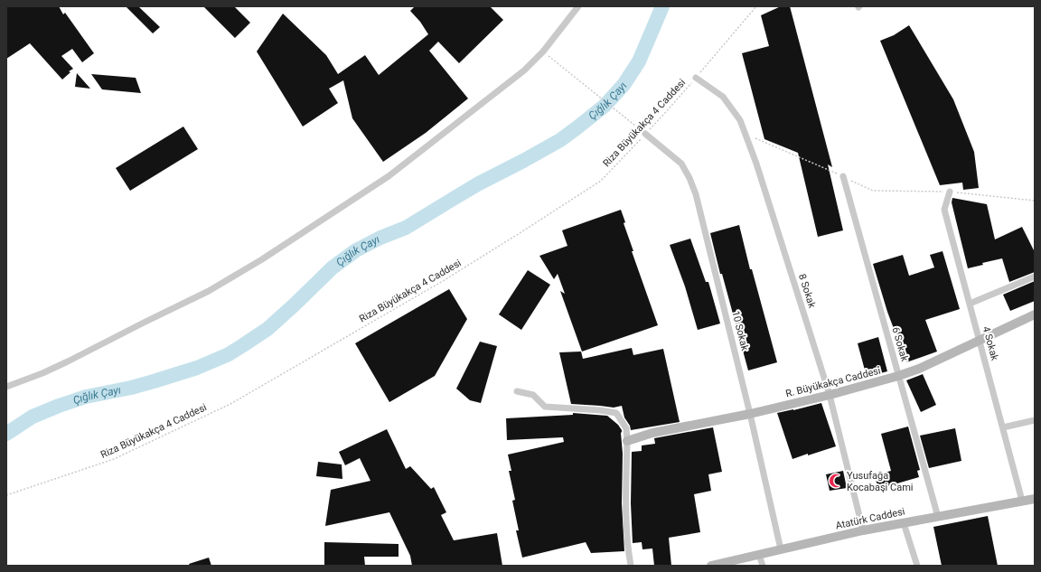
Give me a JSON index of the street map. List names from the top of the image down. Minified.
{"streets":{"street":["8 Sokak","10 Sokak","4 Sokak","6 Sokak","R. Büyükakça Caddesi","Atatürk Caddesi"],"path":["Riza Büyükakça 4 Caddesi"]},"crossings":[["Riza Büyükakça 4 Caddesi","8 Sokak"],["Riza Büyükakça 4 Caddesi","10 Sokak"],["8 Sokak","R. Büyükakça Caddesi"],["8 Sokak","Atatürk Caddesi"],["10 Sokak","R. Büyükakça Caddesi"],["10 Sokak","Atatürk Caddesi"],["4 Sokak","R. Büyükakça Caddesi"],["4 Sokak","Atatürk Caddesi"],["6 Sokak","R. Büyükakça Caddesi"],["6 Sokak","Atatürk Caddesi"]],"water":["Çığlık Çayı"],"places":{"mosque":["Yusufağa Kocabaşi Cami"]}}
